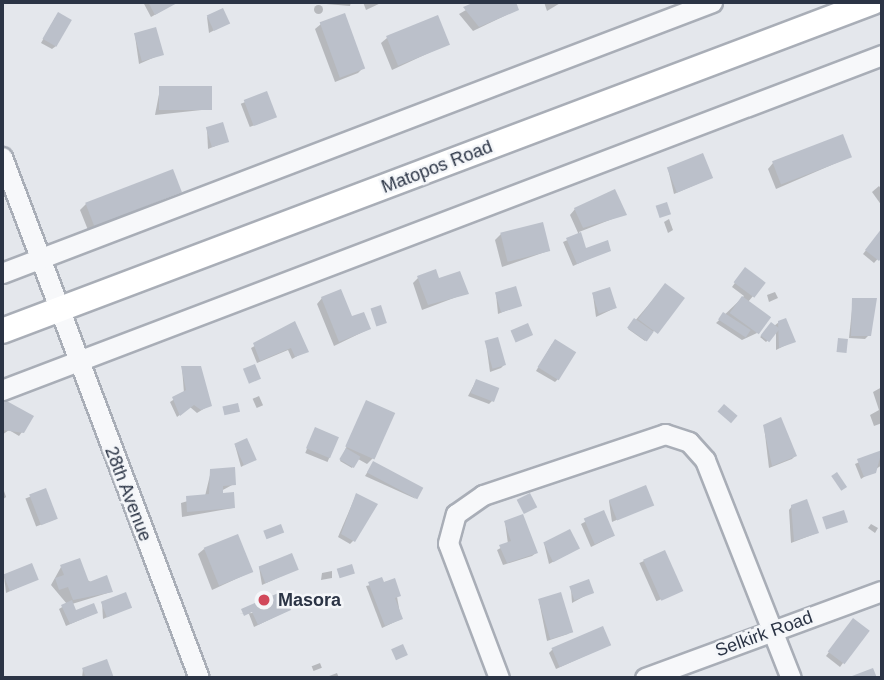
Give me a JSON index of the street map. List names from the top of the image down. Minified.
{"streets":{"main road":["Matopos Road"],"street":["28th Avenue","Selkirk Road"]},"crossings":[["Matopos Road","28th Avenue"]],"places":["Masora"]}
